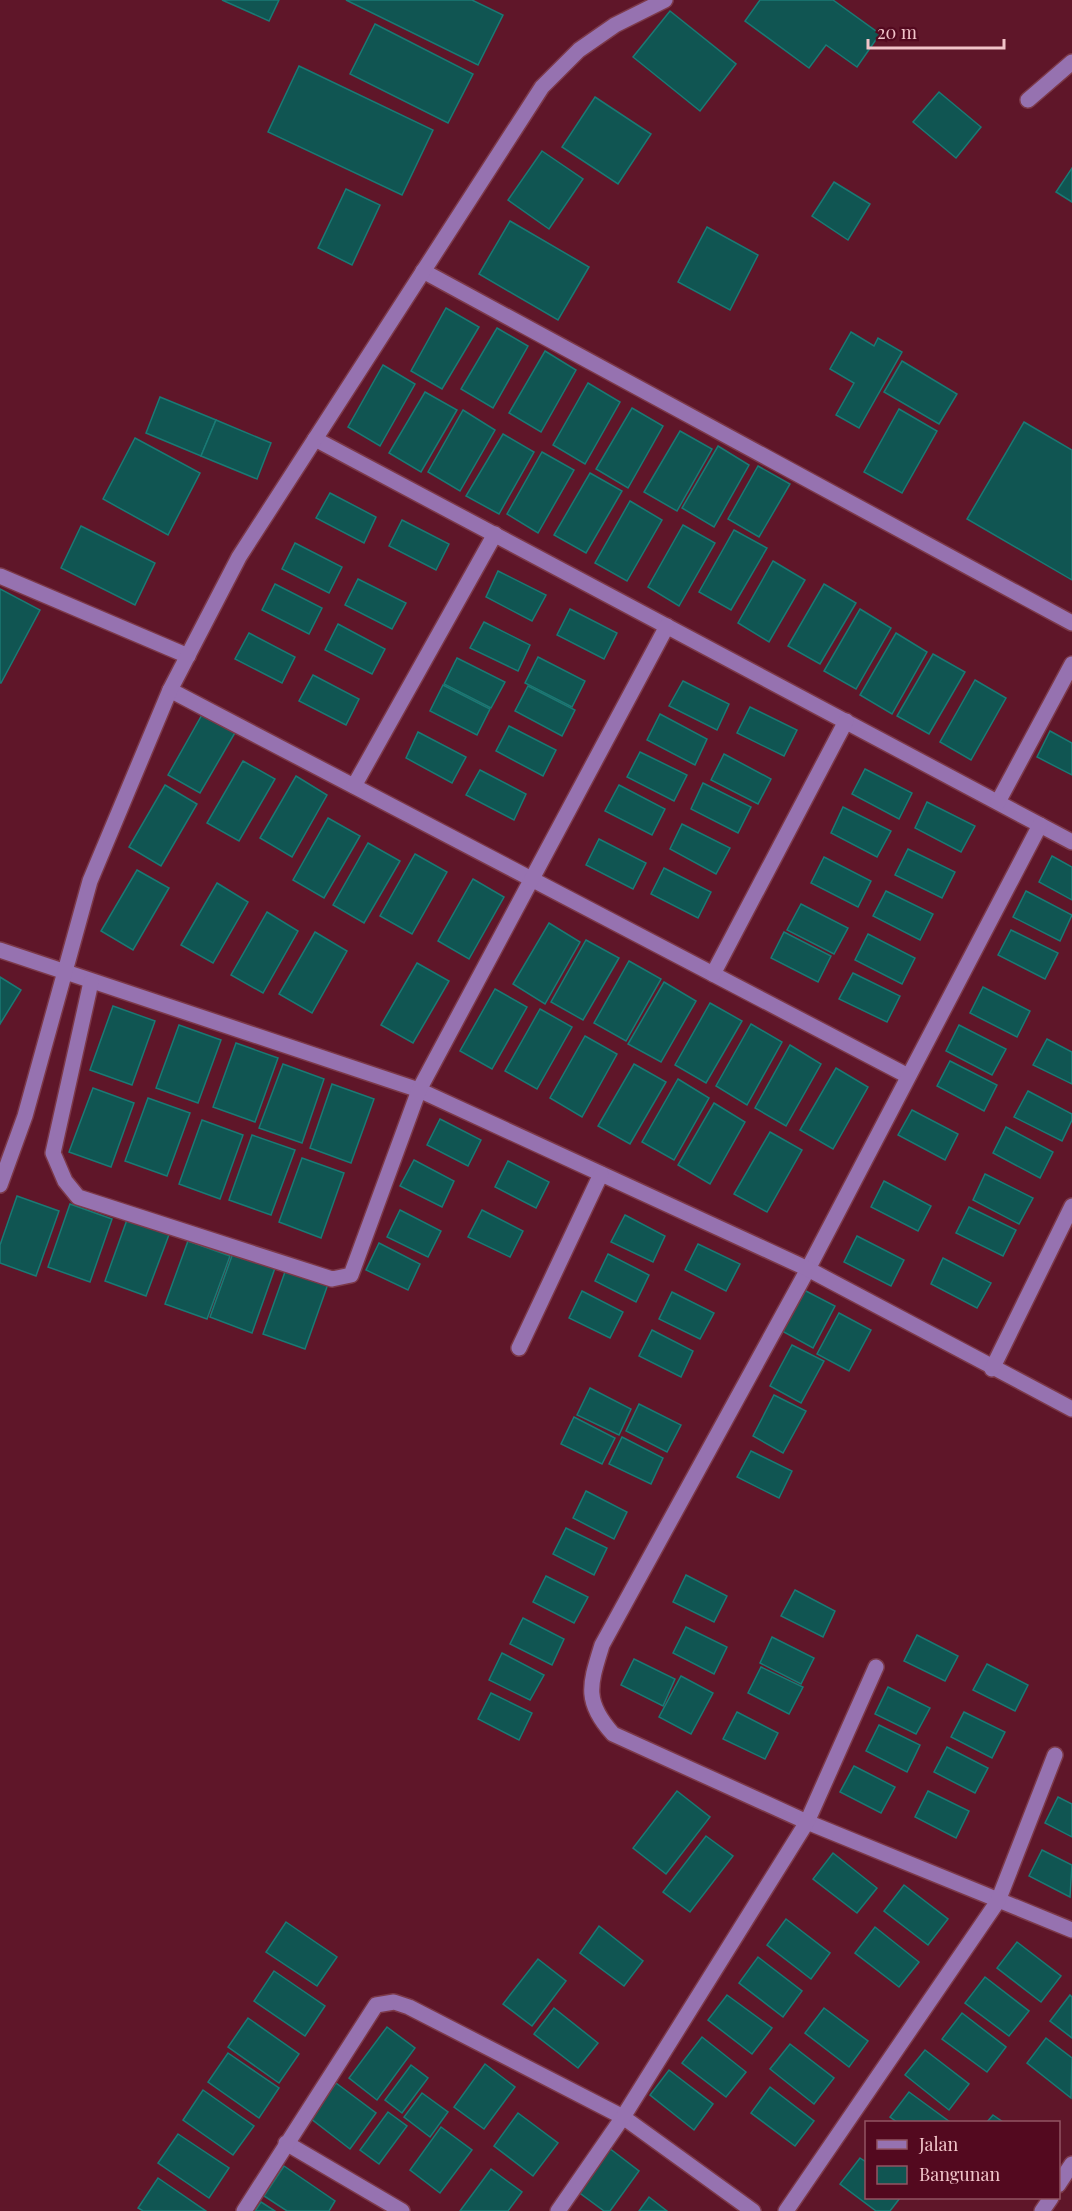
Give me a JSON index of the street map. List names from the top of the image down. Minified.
{"legend":["Jalan","Bangunan"],"scale_bar":"20 m"}
